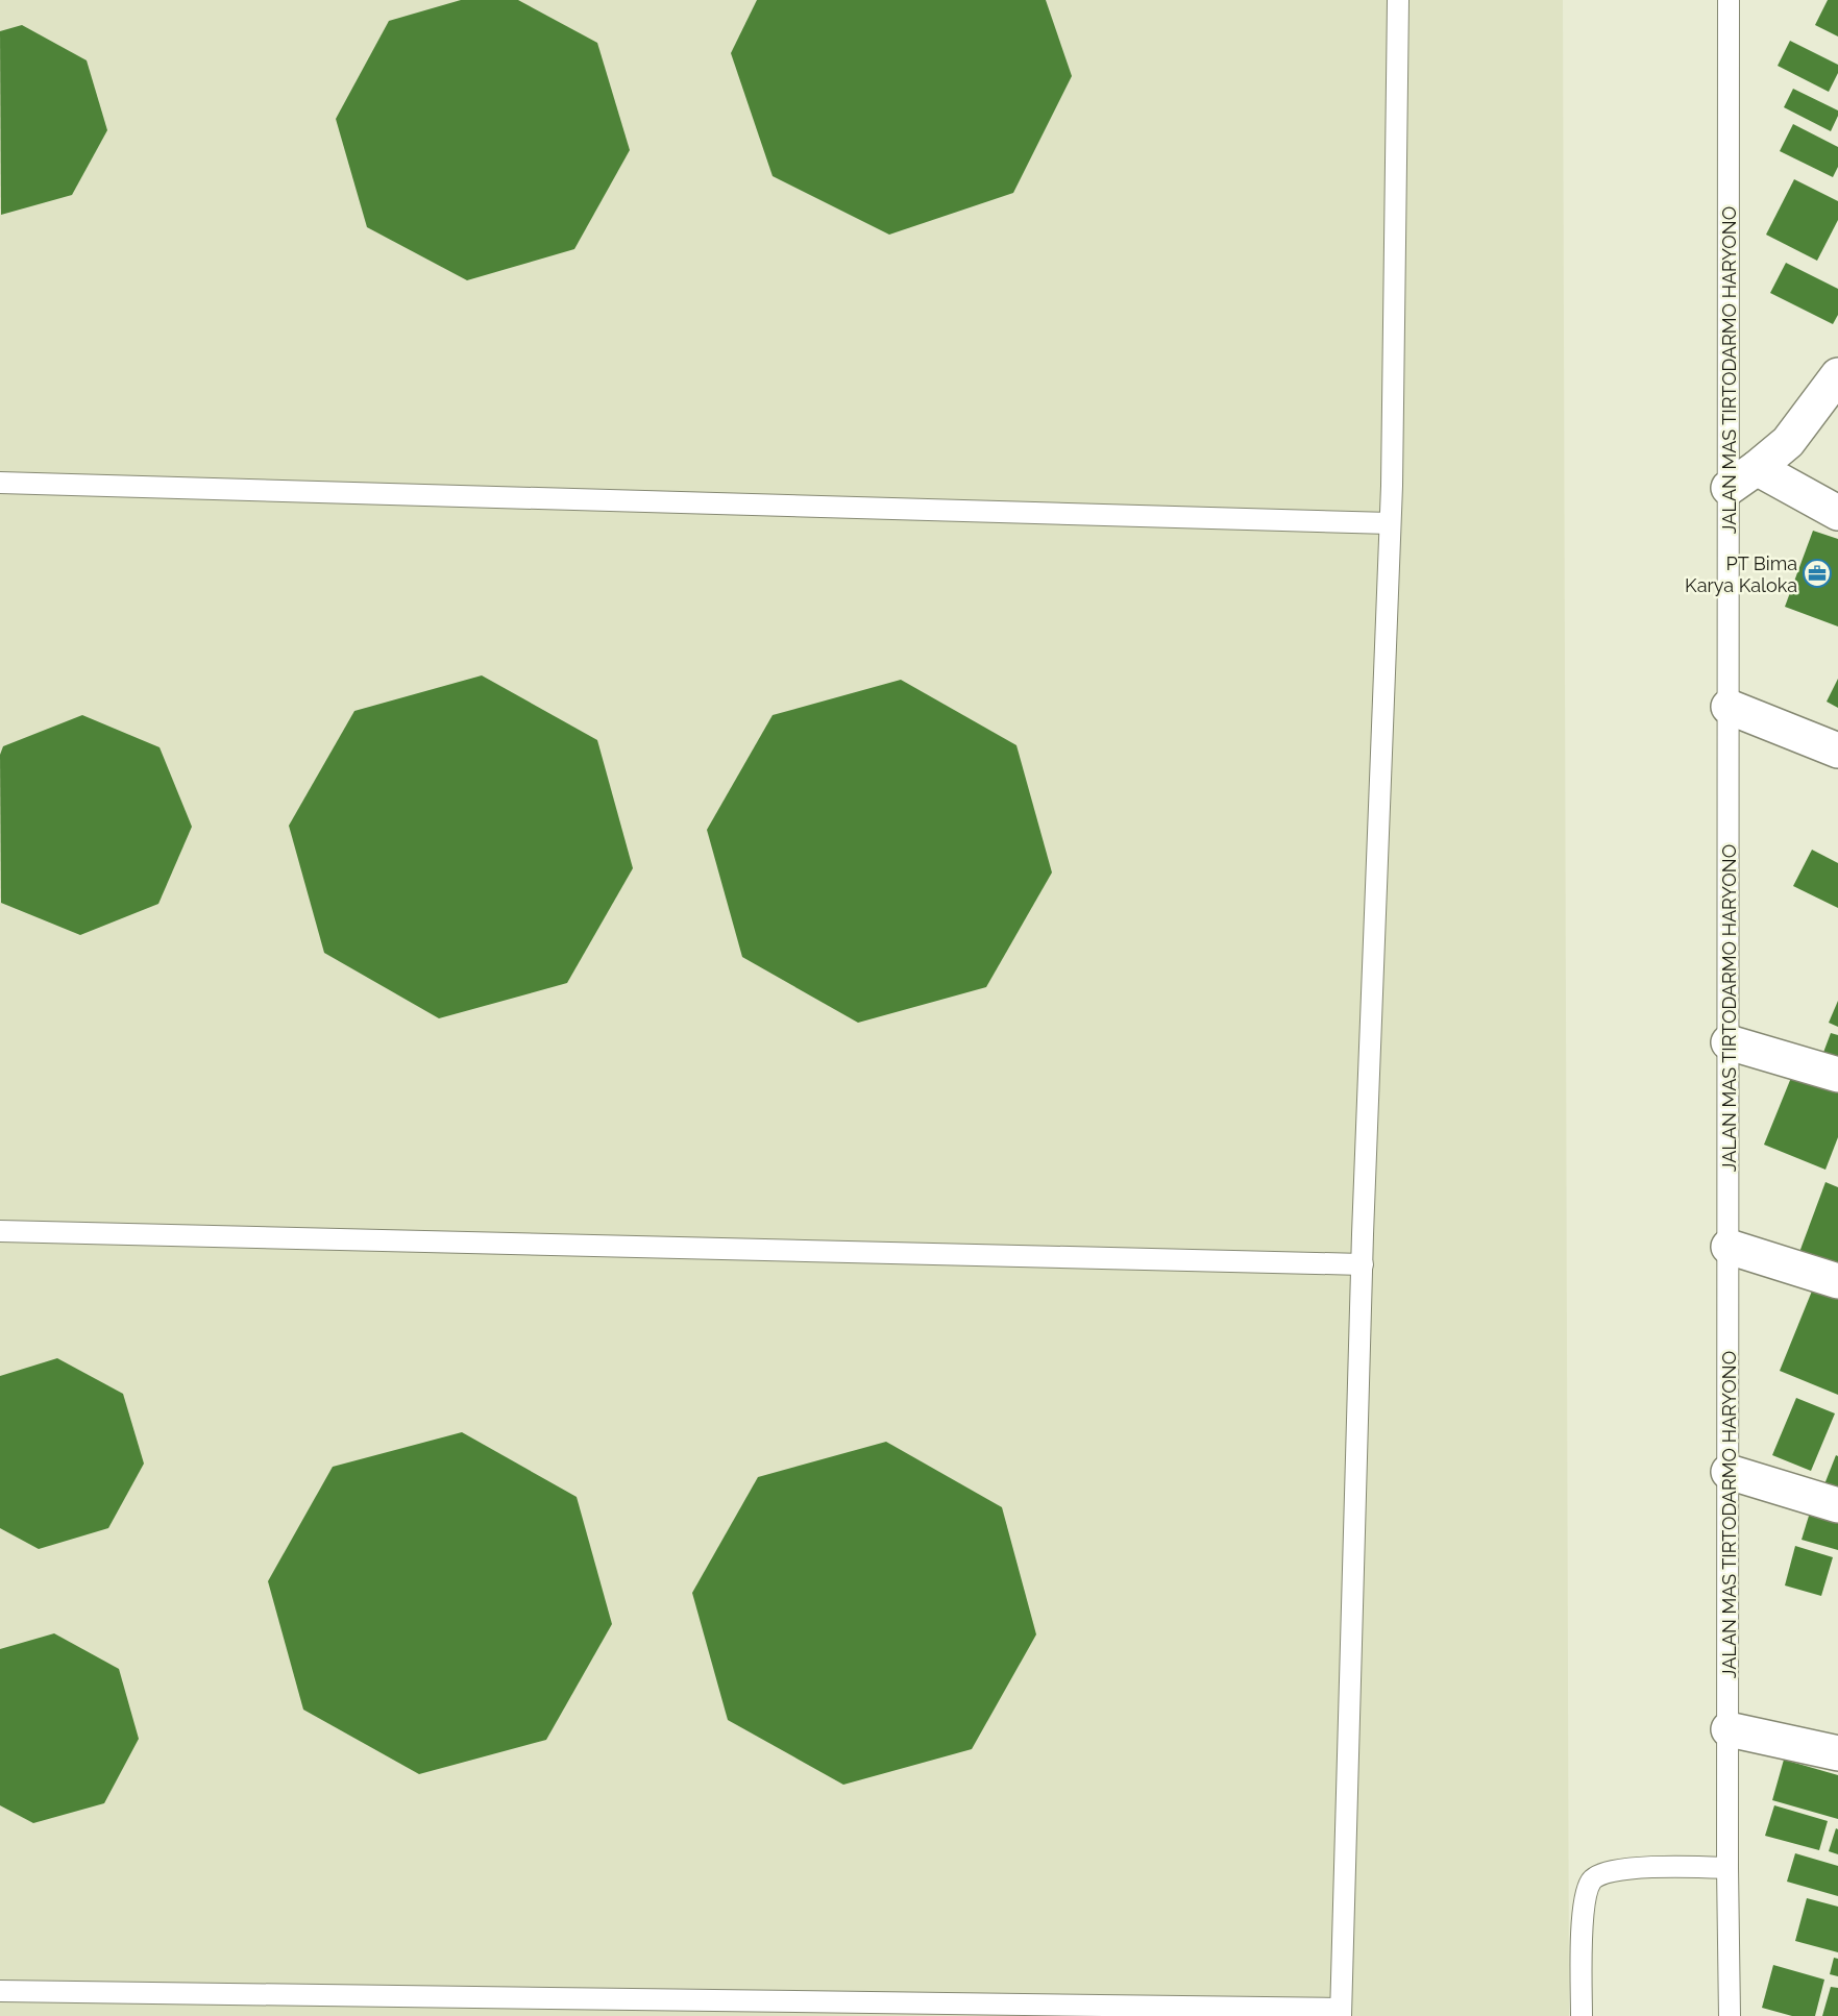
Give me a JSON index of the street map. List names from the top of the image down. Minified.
{"streets":{"lane":["JALAN MAS TIRTODARMO HARYONO"]},"places":{"office":["PT Bima Karya Kaloka"]}}
